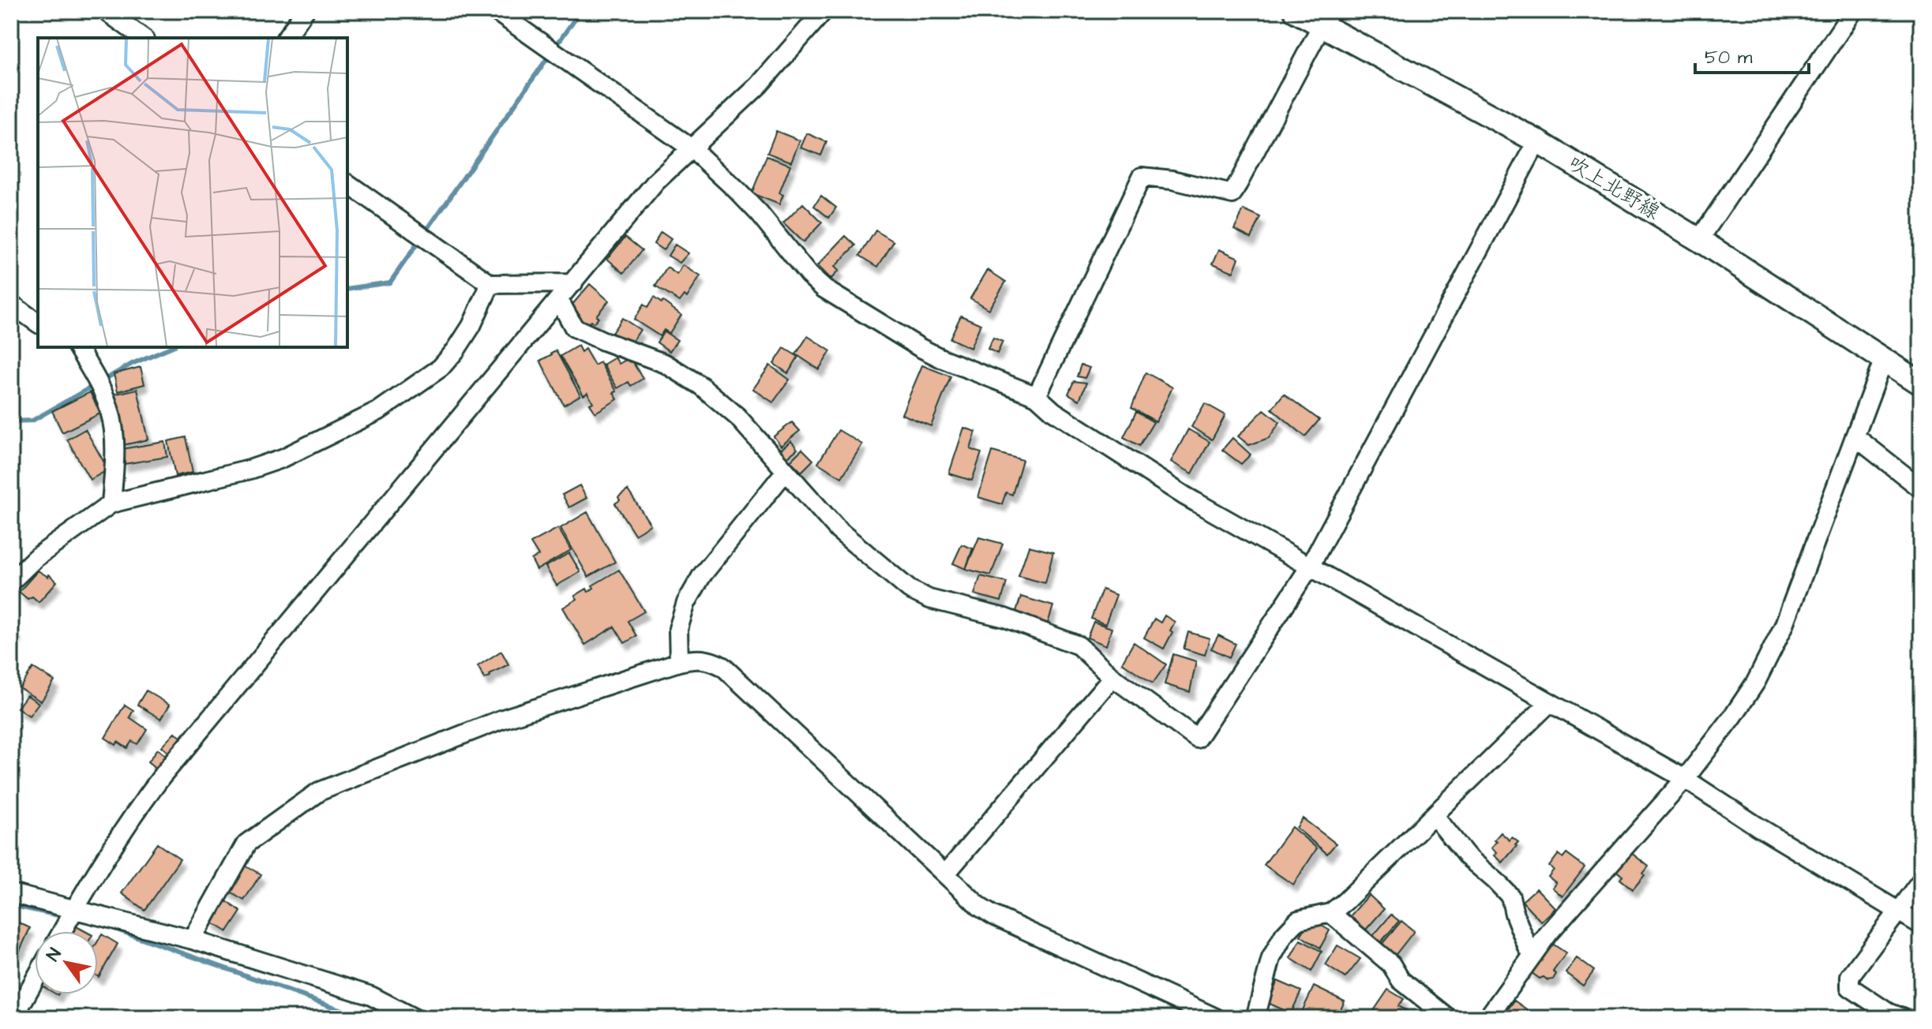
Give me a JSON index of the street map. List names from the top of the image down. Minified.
{"streets":{"main road":["吹上北野線"]},"scale_bar":"50 m","north":"top left"}
